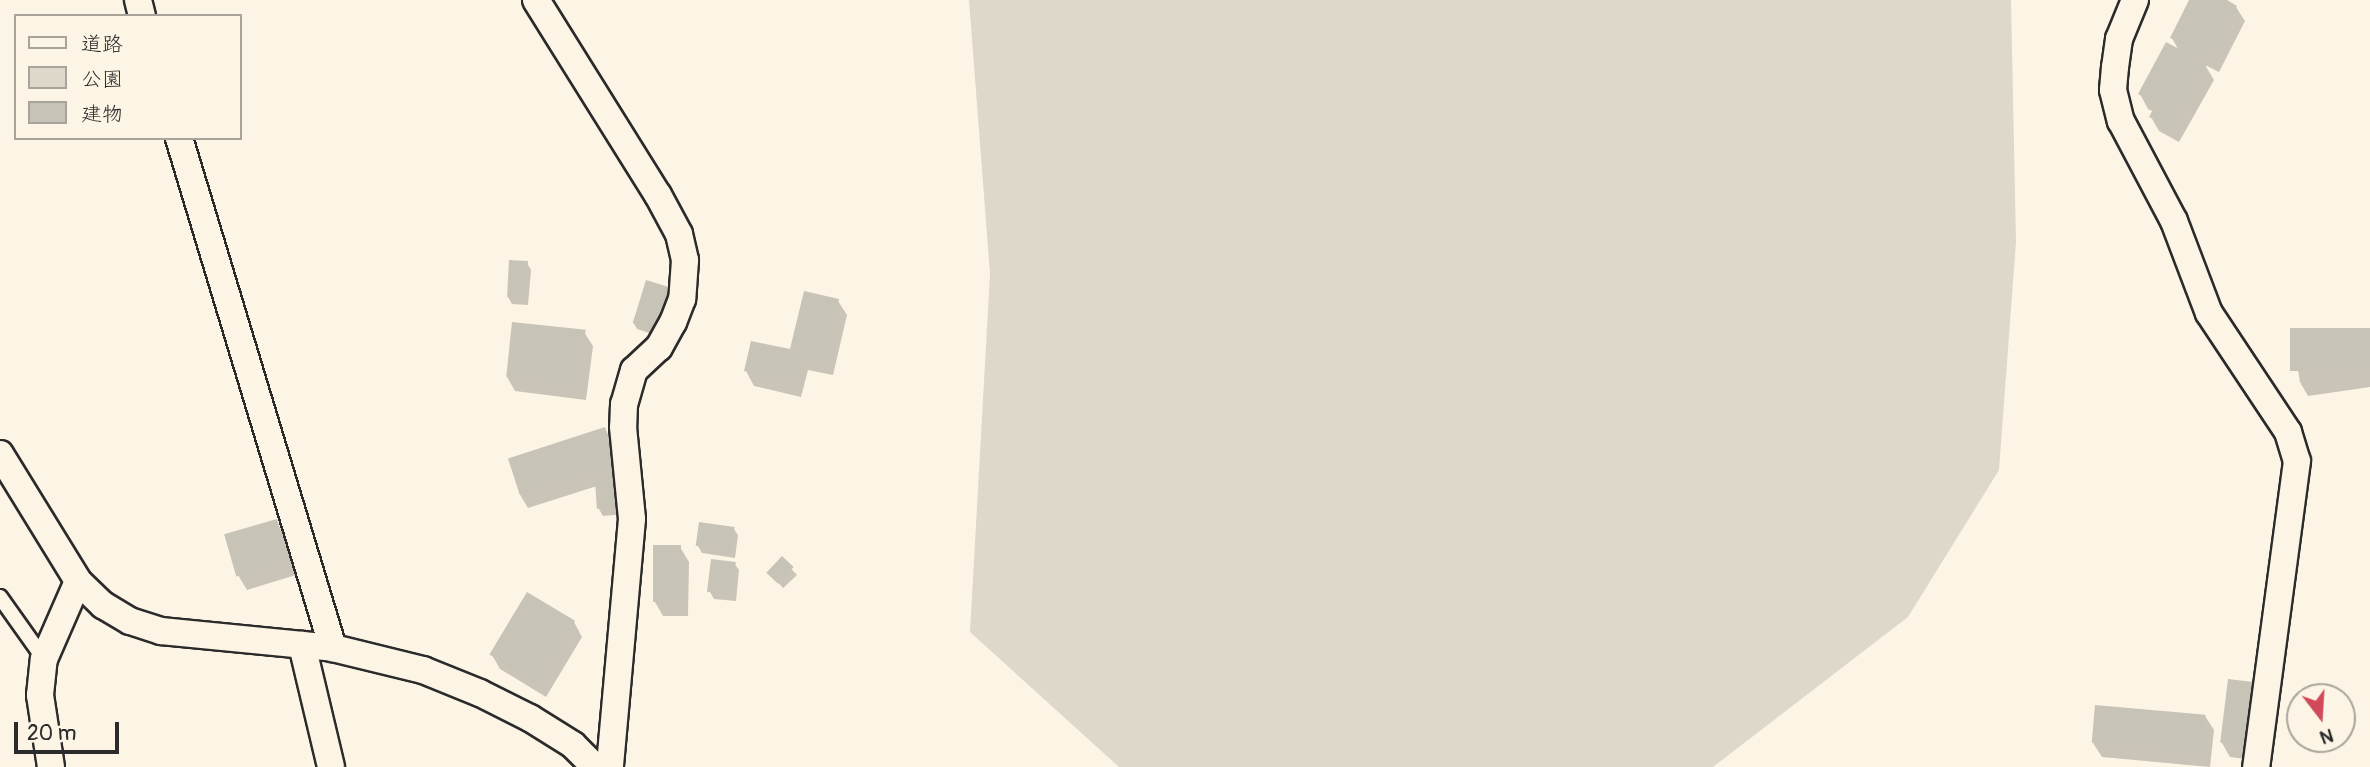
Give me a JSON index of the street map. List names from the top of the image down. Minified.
{"legend":["道路","公園","建物"],"scale_bar":"20 m","north":"bottom"}
